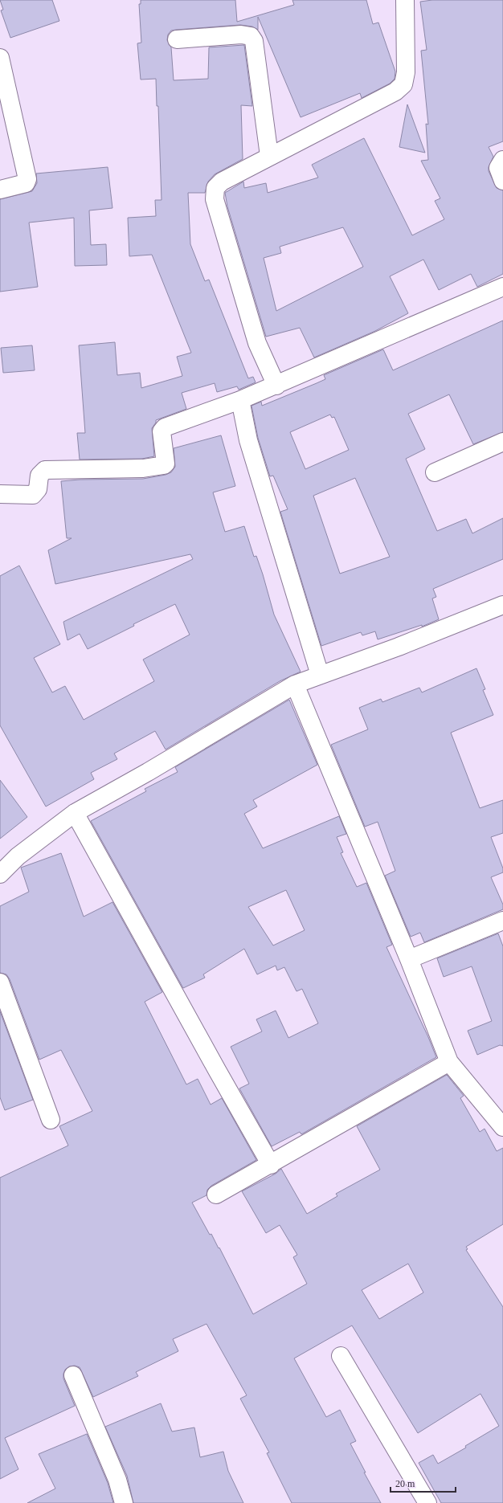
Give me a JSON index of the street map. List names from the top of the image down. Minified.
{"scale_bar":"20 m"}
